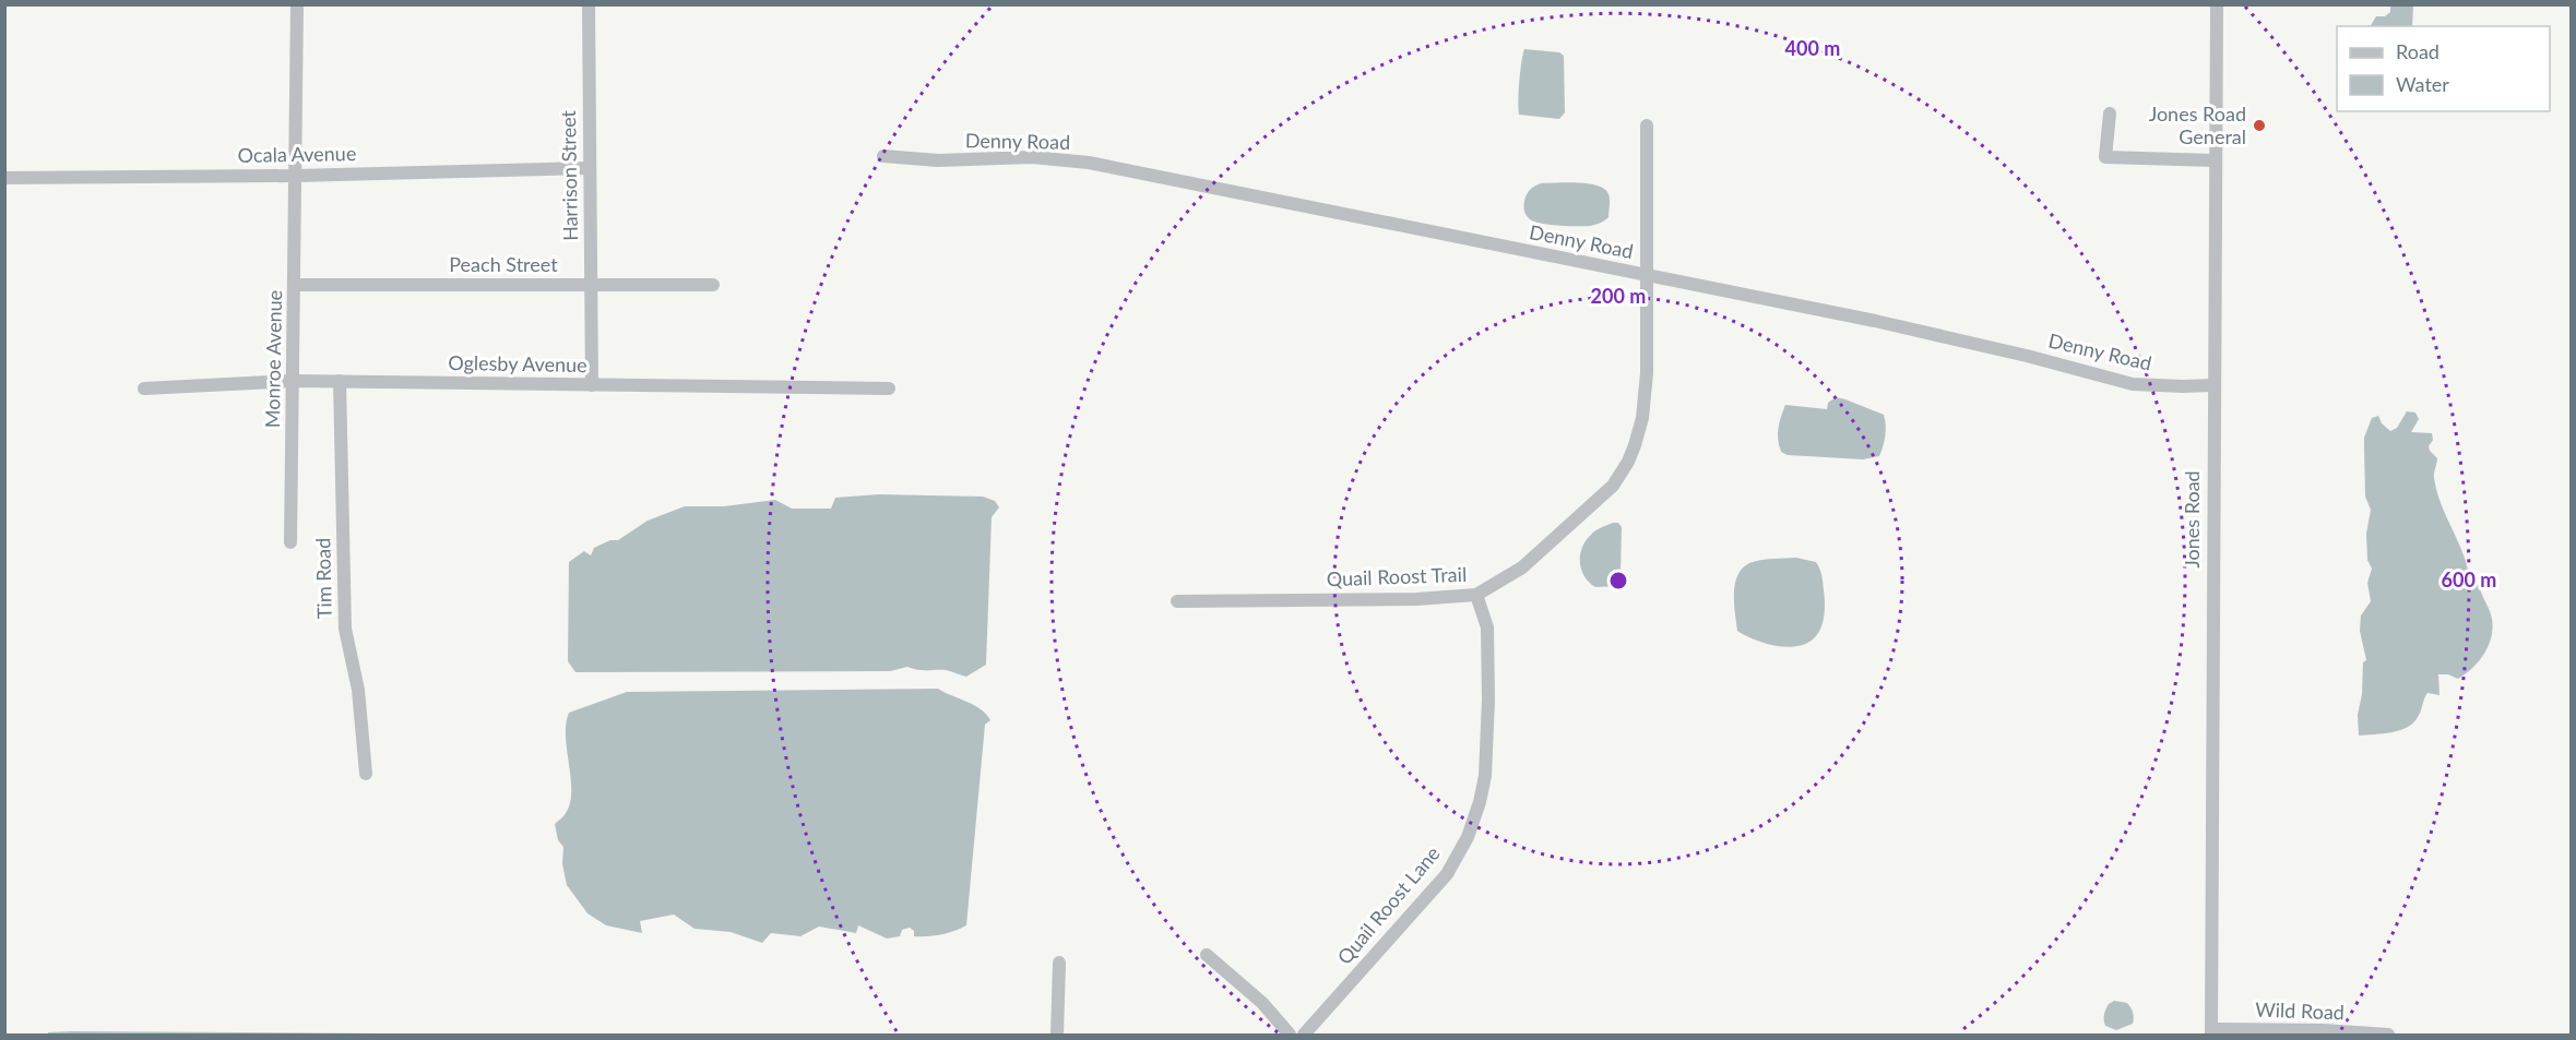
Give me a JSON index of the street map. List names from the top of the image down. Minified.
{"streets":{"street":["Denny Road","Ocala Avenue","Harrison Street","Peach Street","Monroe Avenue","Oglesby Avenue","Jones Road","Quail Roost Trail","Tim Road","Quail Roost Lane","Wild Road"]},"crossings":[["Denny Road","Jones Road"],["Denny Road","Quail Roost Trail"],["Ocala Avenue","Harrison Street"],["Ocala Avenue","Monroe Avenue"],["Harrison Street","Peach Street"],["Harrison Street","Oglesby Avenue"],["Peach Street","Monroe Avenue"],["Monroe Avenue","Oglesby Avenue"],["Oglesby Avenue","Tim Road"],["Jones Road","Wild Road"],["Quail Roost Trail","Quail Roost Lane"]],"places":["Jones Road General"],"legend":["Road","Water"],"rings":["400 m","200 m","600 m"]}
